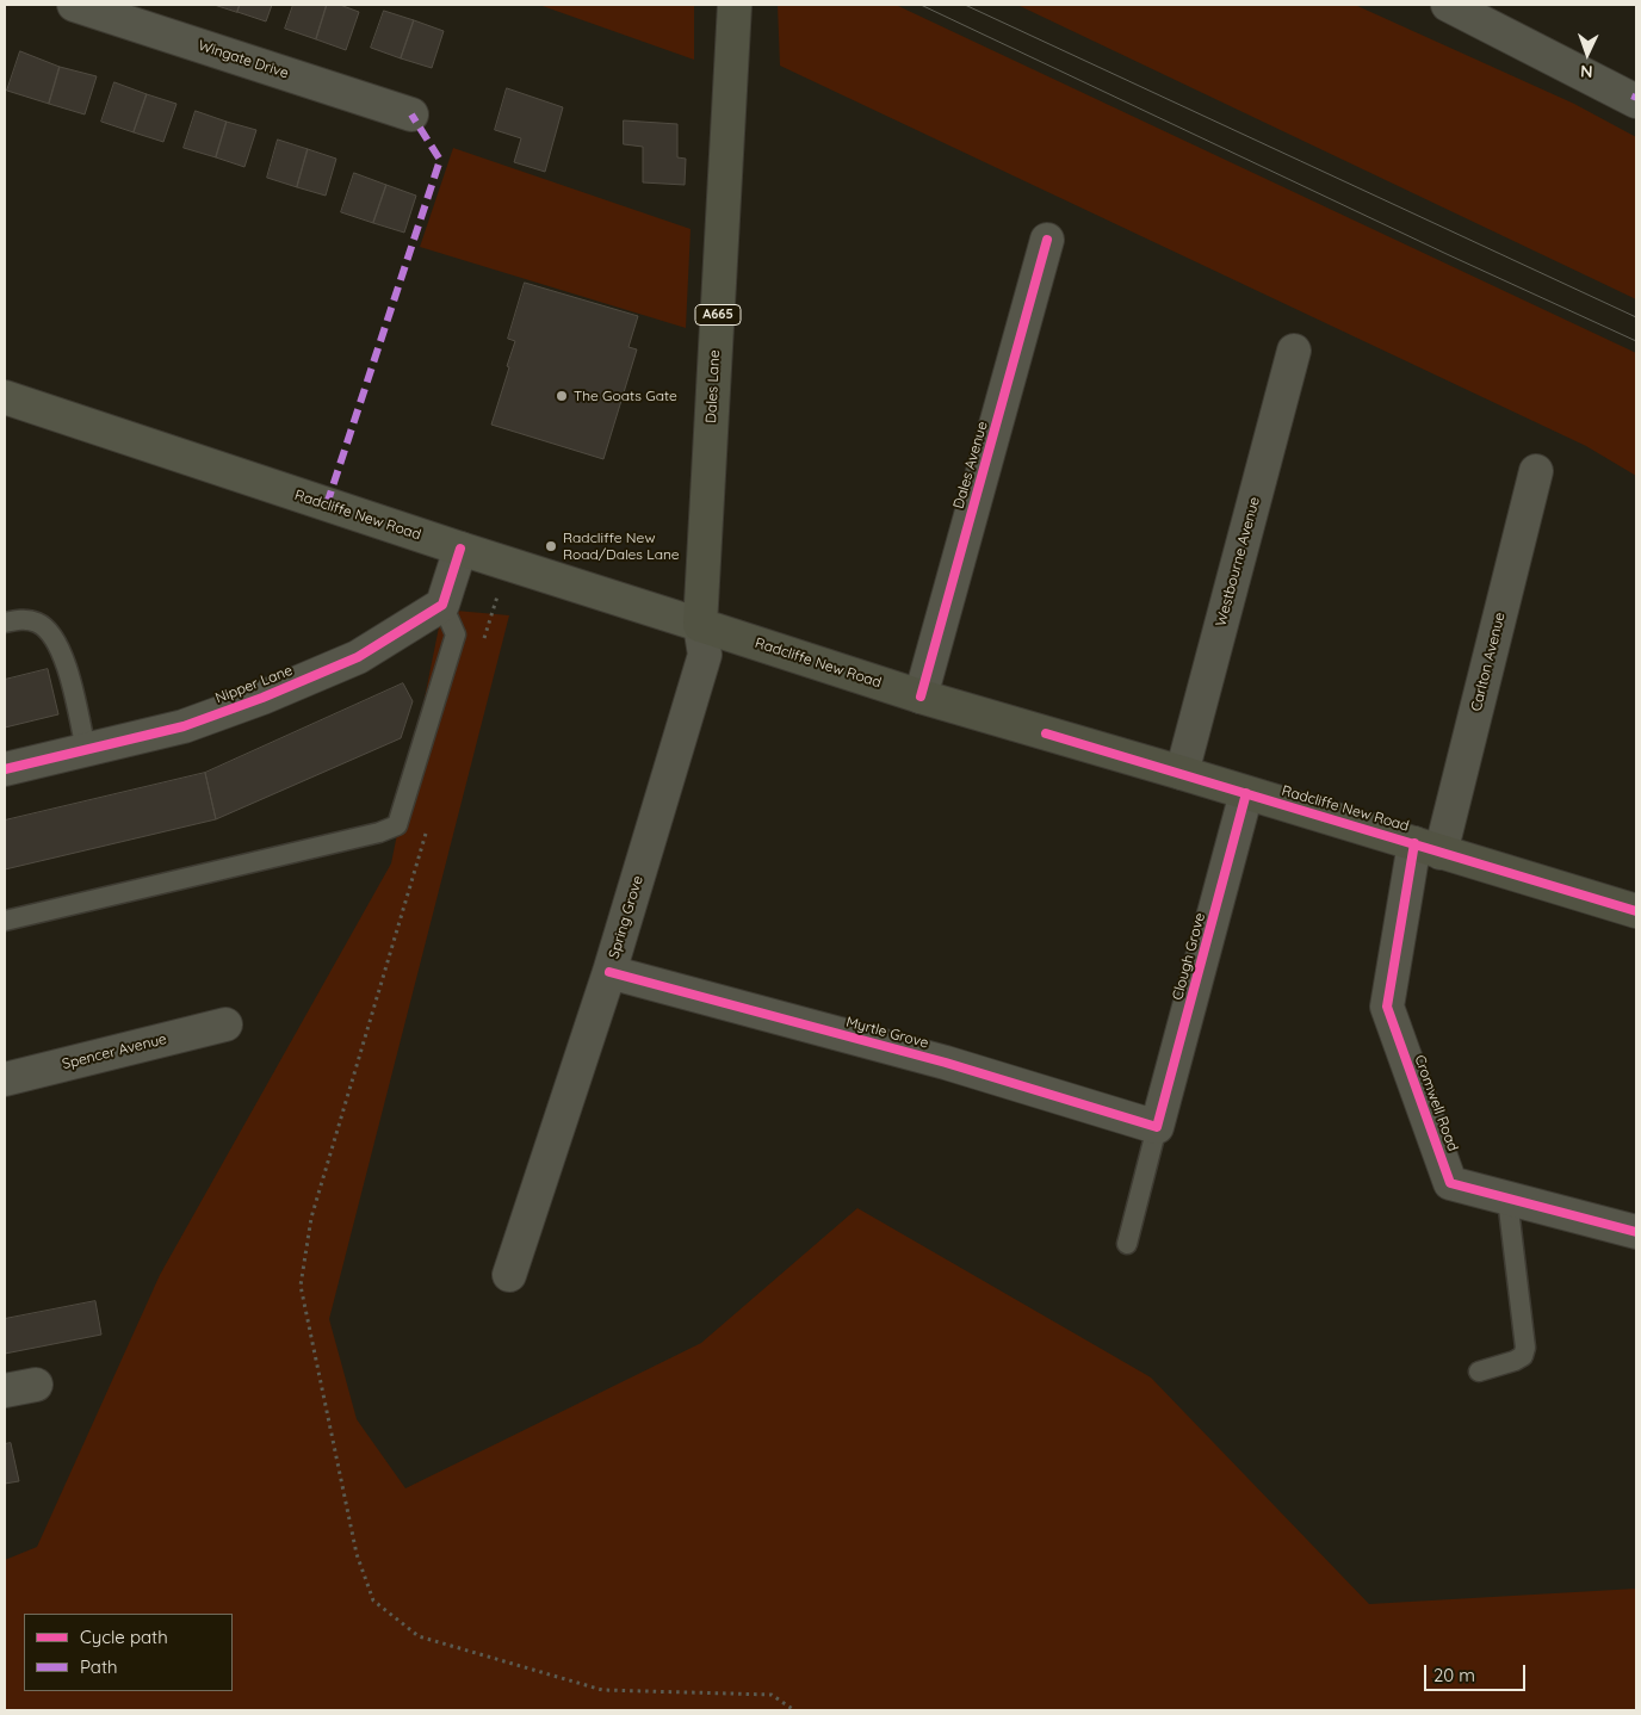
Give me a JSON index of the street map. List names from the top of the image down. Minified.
{"streets":{"main road":["A665","Dales Lane","Radcliffe New Road"],"street":["Wingate Drive","Dales Avenue","Westbourne Avenue","Carlton Avenue","Nipper Lane","Spring Grove","Clough Grove","Myrtle Grove","Spencer Avenue","Cromwell Road"]},"crossings":[["Dales Lane","Radcliffe New Road"],["Dales Lane","Spring Grove"],["Dales Avenue","Radcliffe New Road"],["Radcliffe New Road","Westbourne Avenue"],["Radcliffe New Road","Carlton Avenue"],["Radcliffe New Road","Spring Grove"],["Radcliffe New Road","Clough Grove"],["Radcliffe New Road","Cromwell Road"],["Carlton Avenue","Cromwell Road"],["Spring Grove","Myrtle Grove"],["Clough Grove","Myrtle Grove"]],"places":["The Goats Gate","Radcliffe New Road/Dales Lane"],"legend":["Cycle path","Path"],"scale_bar":"20 m","north":"bottom"}
